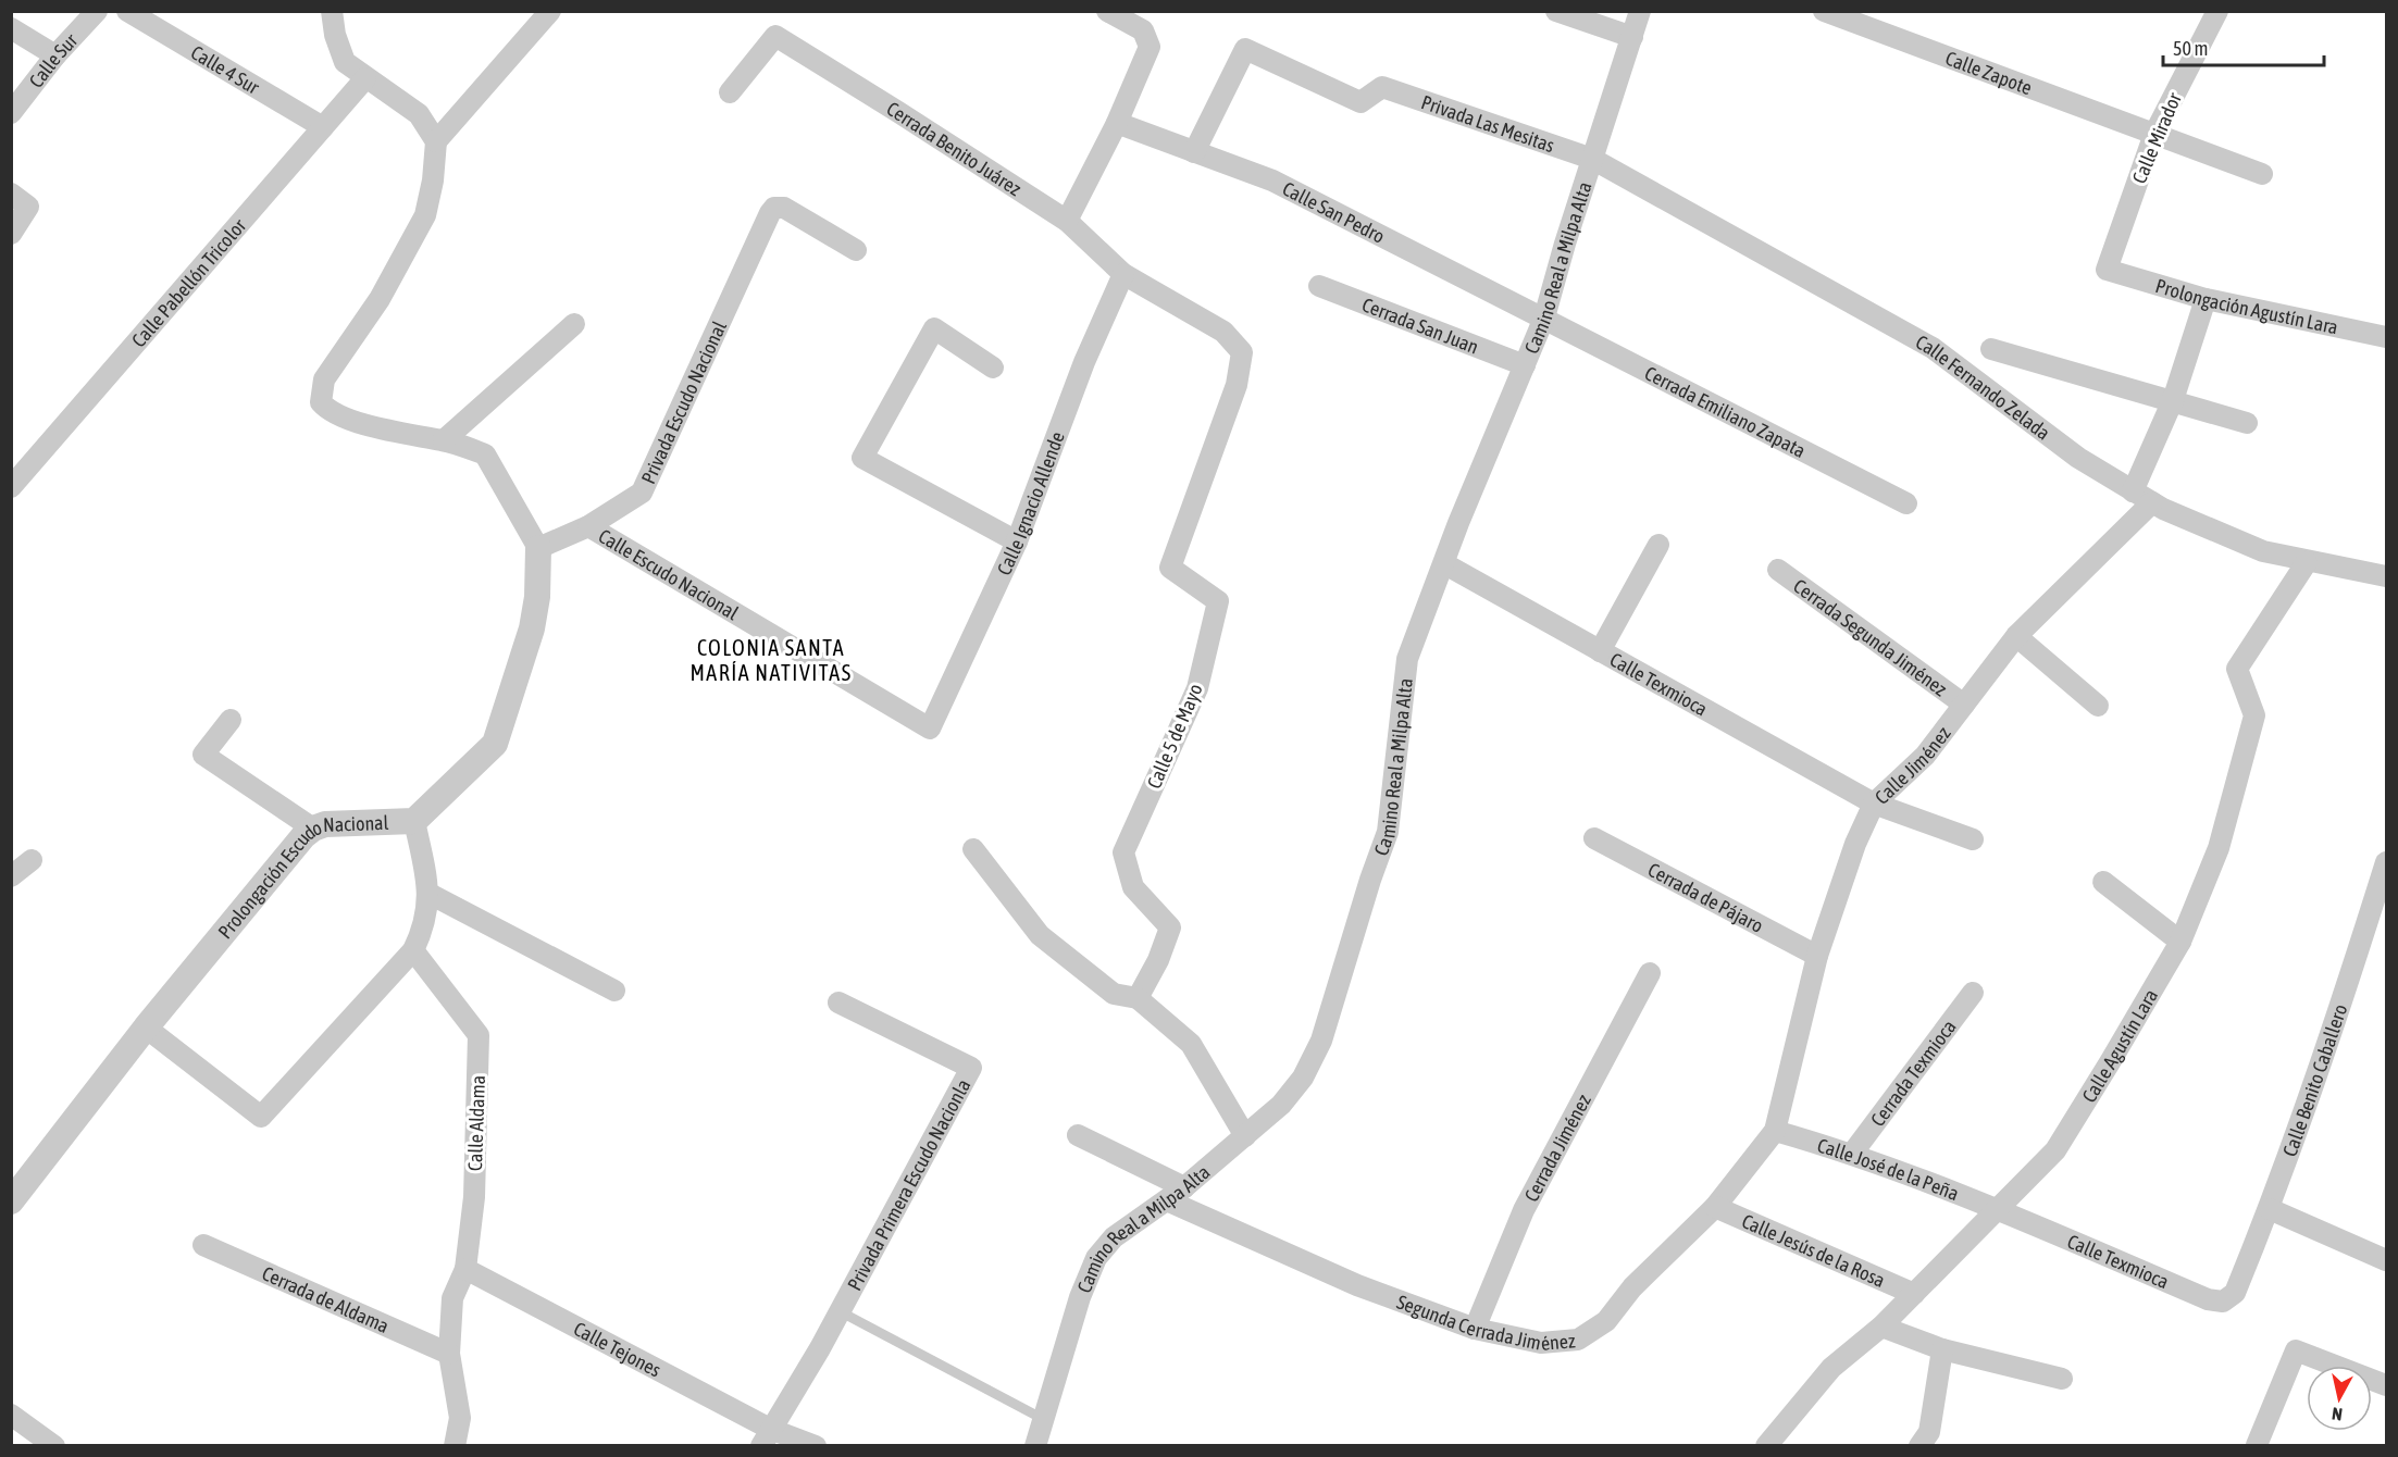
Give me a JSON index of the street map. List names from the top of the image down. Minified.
{"streets":{"street":["Calle Sur","Calle 4 Sur","Calle Zapote","Privada Las Mesitas","Calle Mirador","Cerrada Benito Juárez","Calle San Pedro","Camino Real a Milpa Alta","Calle Pabellón Tricolor","Prolongación Agustín Lara","Cerrada San Juan","Calle Fernando Zelada","Privada Escudo Nacional","Cerrada Emiliano Zapata","Calle Ignacio Allende","Calle Escudo Nacional","Cerrada Segunda Jiménez","Calle Texmioca","Calle 5 de Mayo","Calle Jiménez","Prolongación Escudo Nacional","Cerrada de Pájaro","Calle Agustín Lara","Cerrada Texmioca","Calle Benito Caballero","Calle Aldama","Cerrada Jiménez","Calle José de la Peña","Privada Primera Escudo Nacionla","Calle Jesús de la Rosa","Cerrada de Aldama","Segunda Cerrada Jiménez","Calle Tejones"]},"crossings":[["Calle 4 Sur","Calle Pabellón Tricolor"],["Calle Zapote","Calle Mirador"],["Privada Las Mesitas","Calle San Pedro"],["Privada Las Mesitas","Camino Real a Milpa Alta"],["Privada Las Mesitas","Calle Fernando Zelada"],["Calle Mirador","Prolongación Agustín Lara"],["Cerrada Benito Juárez","Calle Ignacio Allende"],["Cerrada Benito Juárez","Calle 5 de Mayo"],["Calle San Pedro","Camino Real a Milpa Alta"],["Calle San Pedro","Cerrada Emiliano Zapata"],["Camino Real a Milpa Alta","Cerrada San Juan"],["Camino Real a Milpa Alta","Calle Fernando Zelada"],["Camino Real a Milpa Alta","Cerrada Emiliano Zapata"],["Camino Real a Milpa Alta","Calle Texmioca"],["Camino Real a Milpa Alta","Segunda Cerrada Jiménez"],["Calle Fernando Zelada","Calle Jiménez"],["Calle Fernando Zelada","Calle Agustín Lara"],["Privada Escudo Nacional","Calle Escudo Nacional"],["Calle Ignacio Allende","Calle Escudo Nacional"],["Calle Ignacio Allende","Calle 5 de Mayo"],["Calle Escudo Nacional","Prolongación Escudo Nacional"],["Cerrada Segunda Jiménez","Calle Jiménez"],["Calle Texmioca","Calle Jiménez"],["Calle Texmioca","Calle Agustín Lara"],["Calle Texmioca","Calle Benito Caballero"],["Calle Texmioca","Calle José de la Peña"],["Calle Jiménez","Cerrada de Pájaro"],["Calle Jiménez","Calle José de la Peña"],["Calle Jiménez","Segunda Cerrada Jiménez"],["Calle Agustín Lara","Calle José de la Peña"],["Calle Agustín Lara","Calle Jesús de la Rosa"],["Cerrada Texmioca","Calle José de la Peña"],["Calle Aldama","Cerrada de Aldama"],["Calle Aldama","Calle Tejones"],["Cerrada Jiménez","Segunda Cerrada Jiménez"],["Calle José de la Peña","Segunda Cerrada Jiménez"],["Privada Primera Escudo Nacionla","Calle Tejones"],["Calle Jesús de la Rosa","Segunda Cerrada Jiménez"]],"districts":["COLONIA SANTA MARÍA NATIVITAS"],"scale_bar":"50 m","north":"bottom"}
